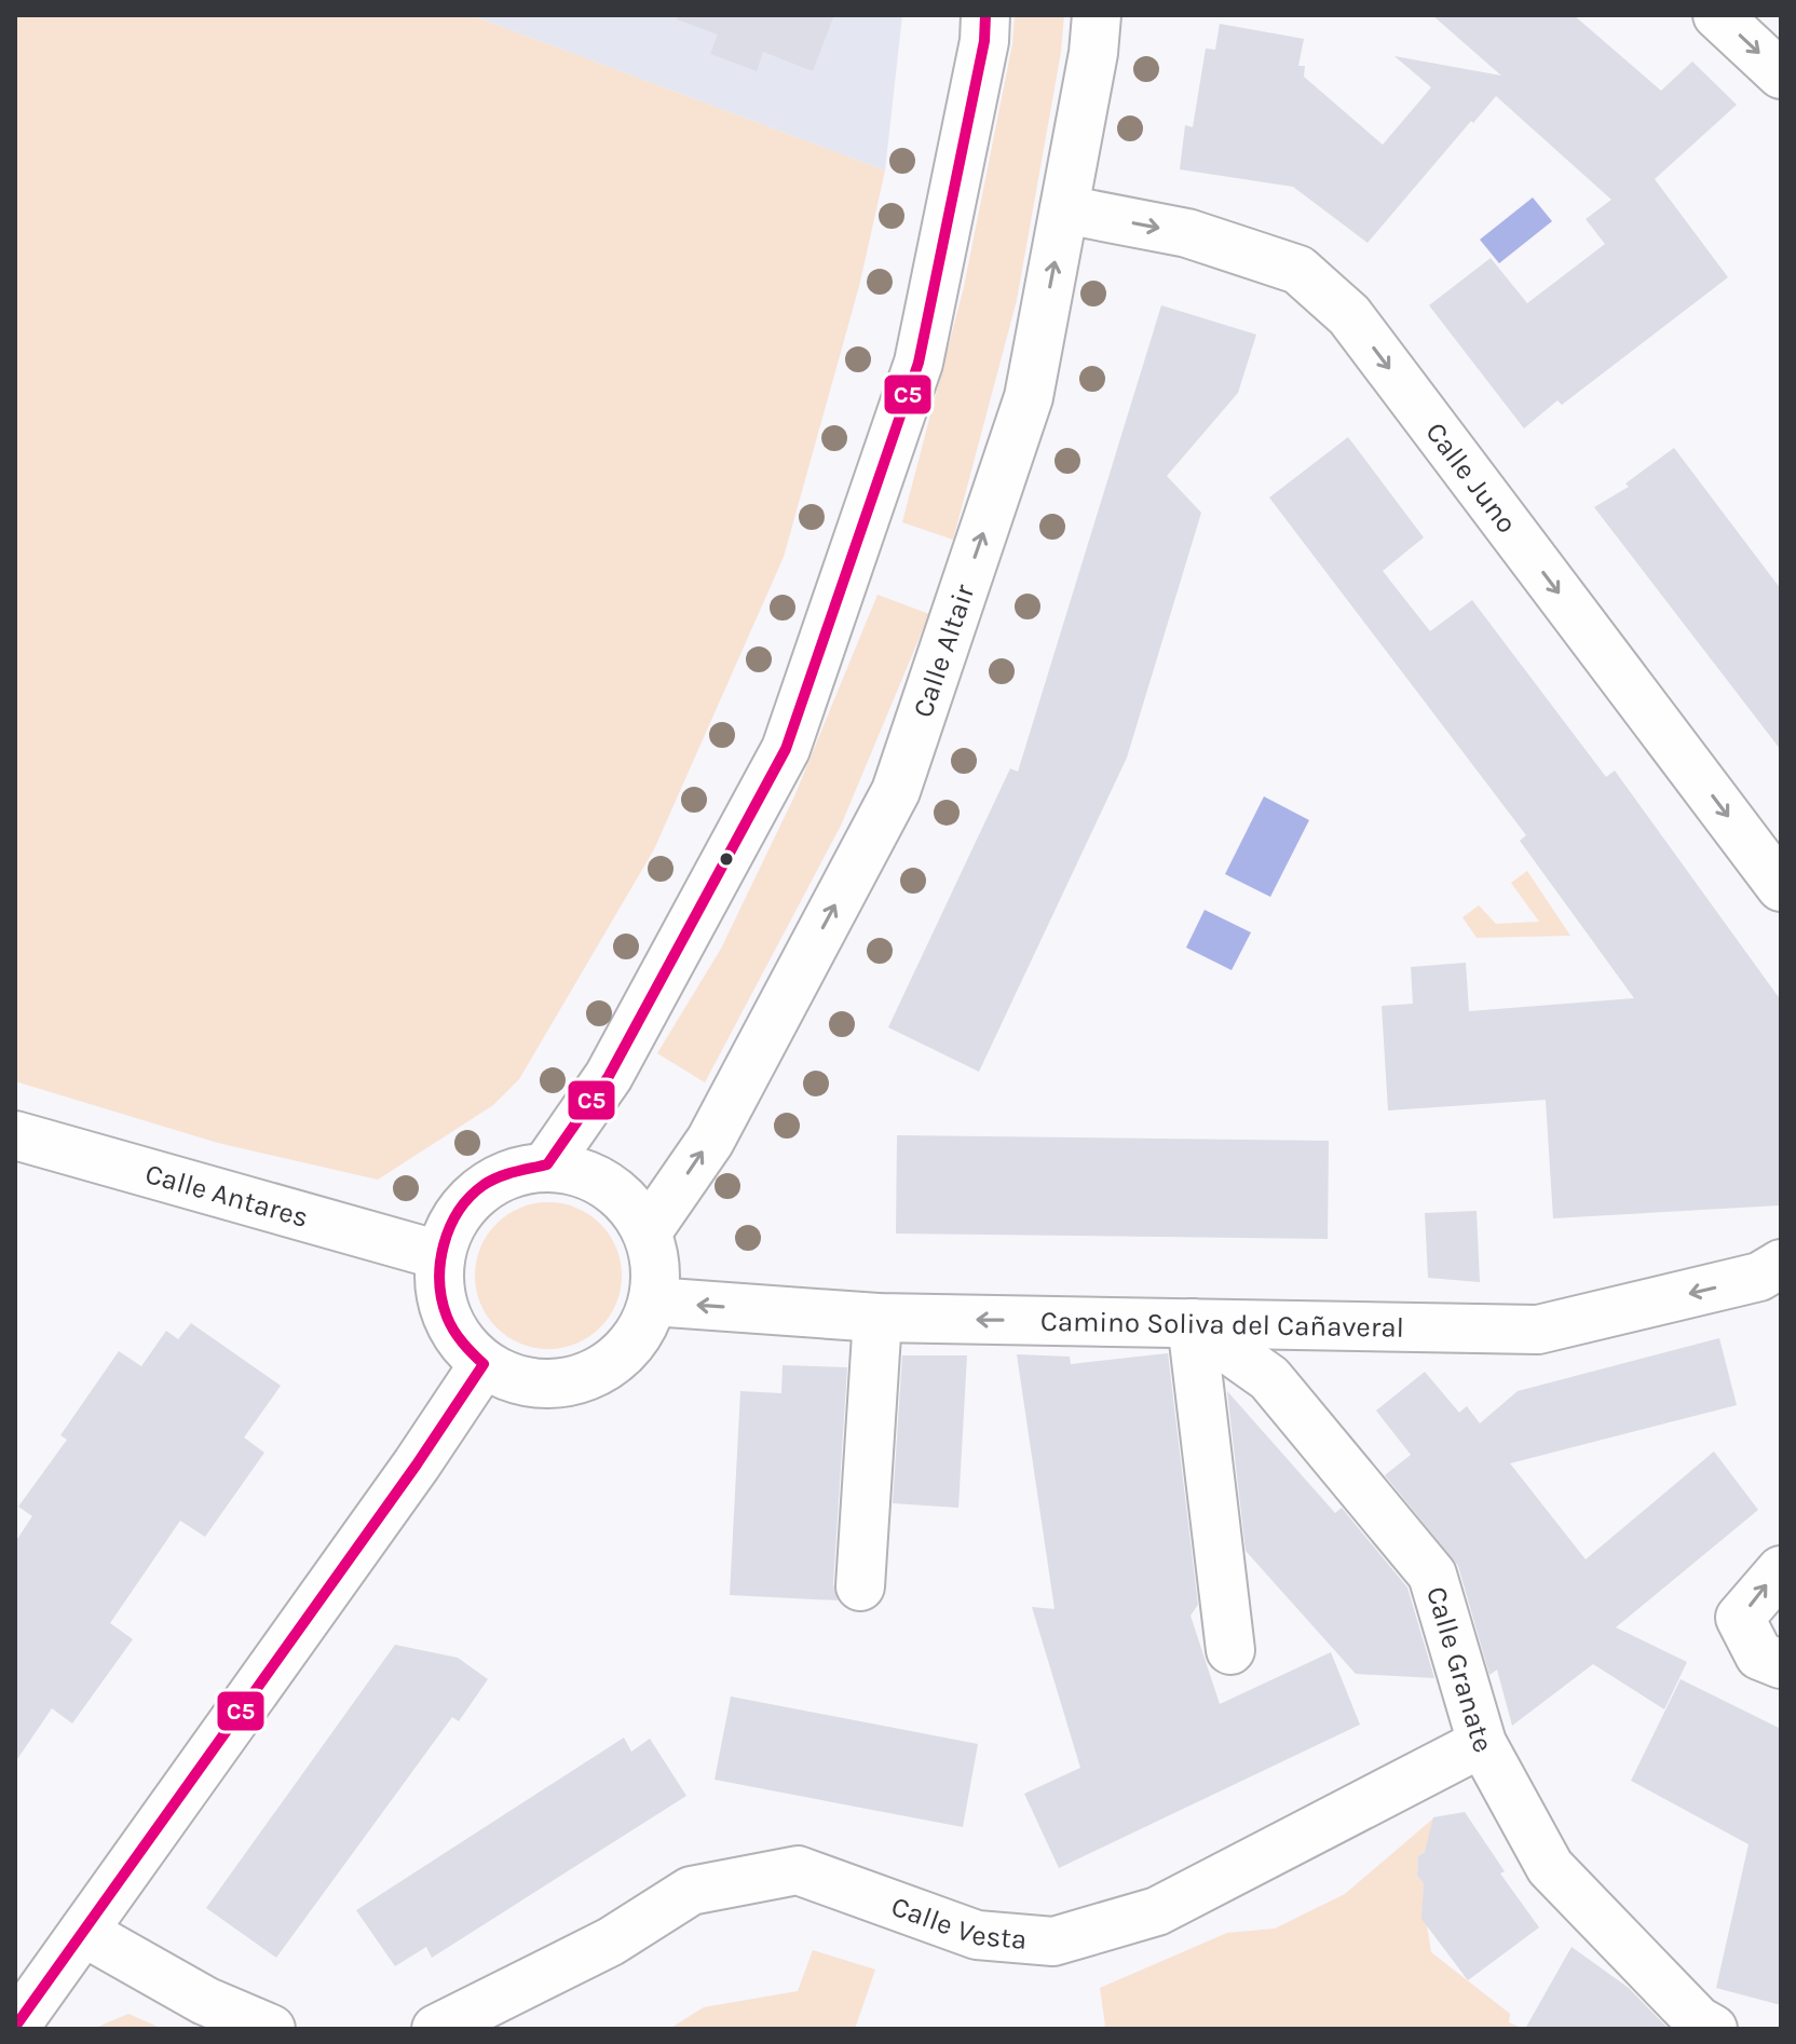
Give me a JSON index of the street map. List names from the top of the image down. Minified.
{"streets":{"street":["Calle Juno","Calle Altair","Calle Antares","Camino Soliva del Cañaveral","Calle Granate","Calle Vesta"]},"crossings":[["Calle Juno","Calle Altair"],["Calle Altair","Calle Antares"],["Calle Altair","Camino Soliva del Cañaveral"],["Calle Antares","Camino Soliva del Cañaveral"],["Camino Soliva del Cañaveral","Calle Granate"],["Calle Granate","Calle Vesta"]],"one_way":["Calle Juno","Camino Soliva del Cañaveral"],"lines":["transit line C5"]}
